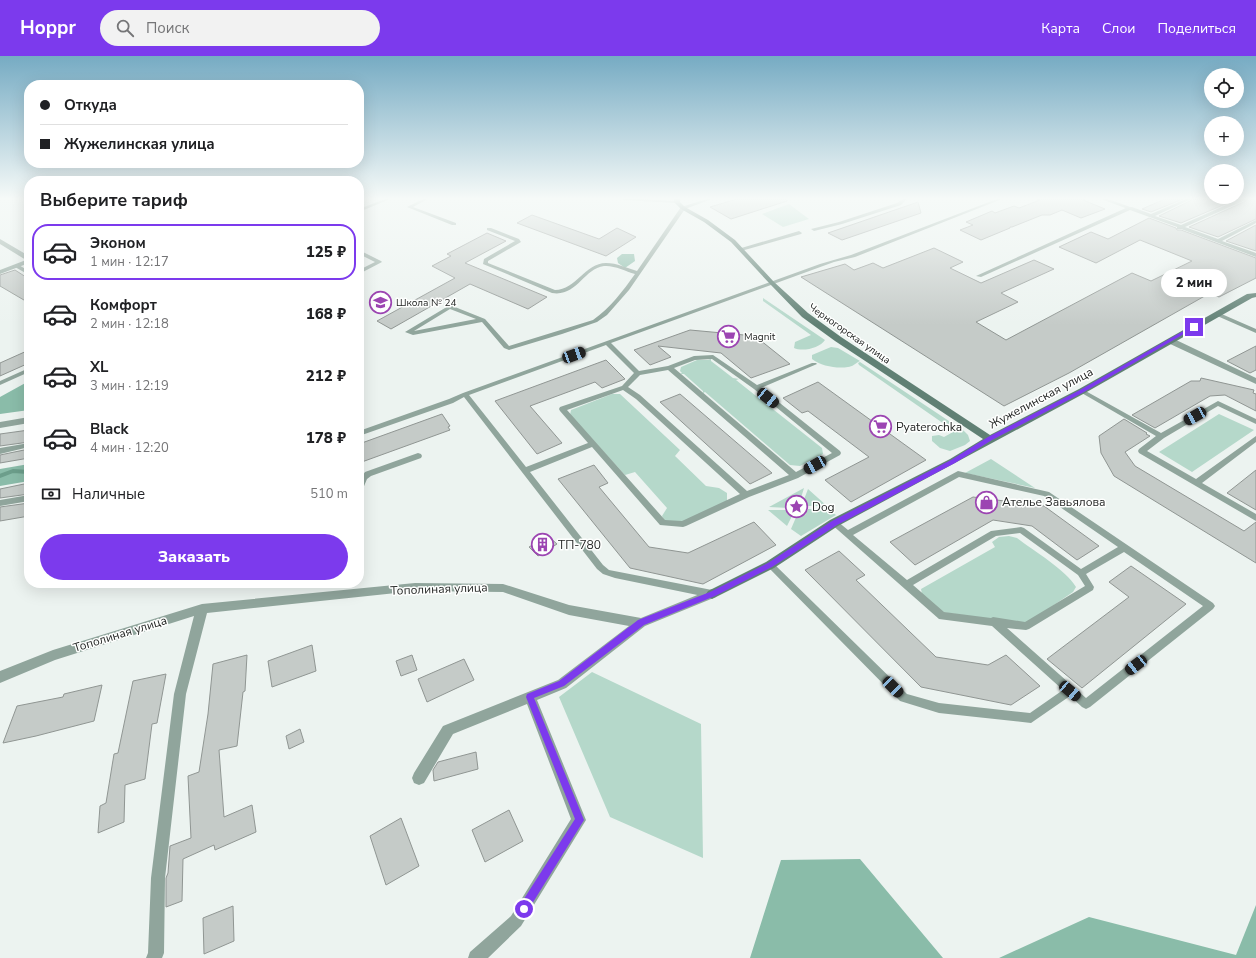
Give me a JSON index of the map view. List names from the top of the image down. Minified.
{"streets":{"street":["Черногорская улица","Жужелинская улица","Тополиная улица"]},"crossings":[["Черногорская улица","Жужелинская улица"]],"places":{"school or university":["Школа № 24"],"supermarket":["Magnit","Pyaterochka"],"shop":["Ателье Завьялова"],"place":["Dog"],"building":["ТП-780"]},"page":{"header":"Hoppr","search":"Поиск","nav":["Карта","Слои","Поделиться"],"map_buttons":["+","−"],"banner":["Откуда","Жужелинская улица"],"heading":"Выберите тариф","list":[{"name":"Эконом","note":"1 мин · 12:17","value":"125 ₽"},{"name":"Комфорт","note":"2 мин · 12:18","value":"168 ₽"},{"name":"XL","note":"3 мин · 12:19","value":"212 ₽"},{"name":"Black","note":"4 мин · 12:20","value":"178 ₽"}],"bubble":"2 мин","pay":["Наличные","510 m"],"buttons":"Заказать"}}
